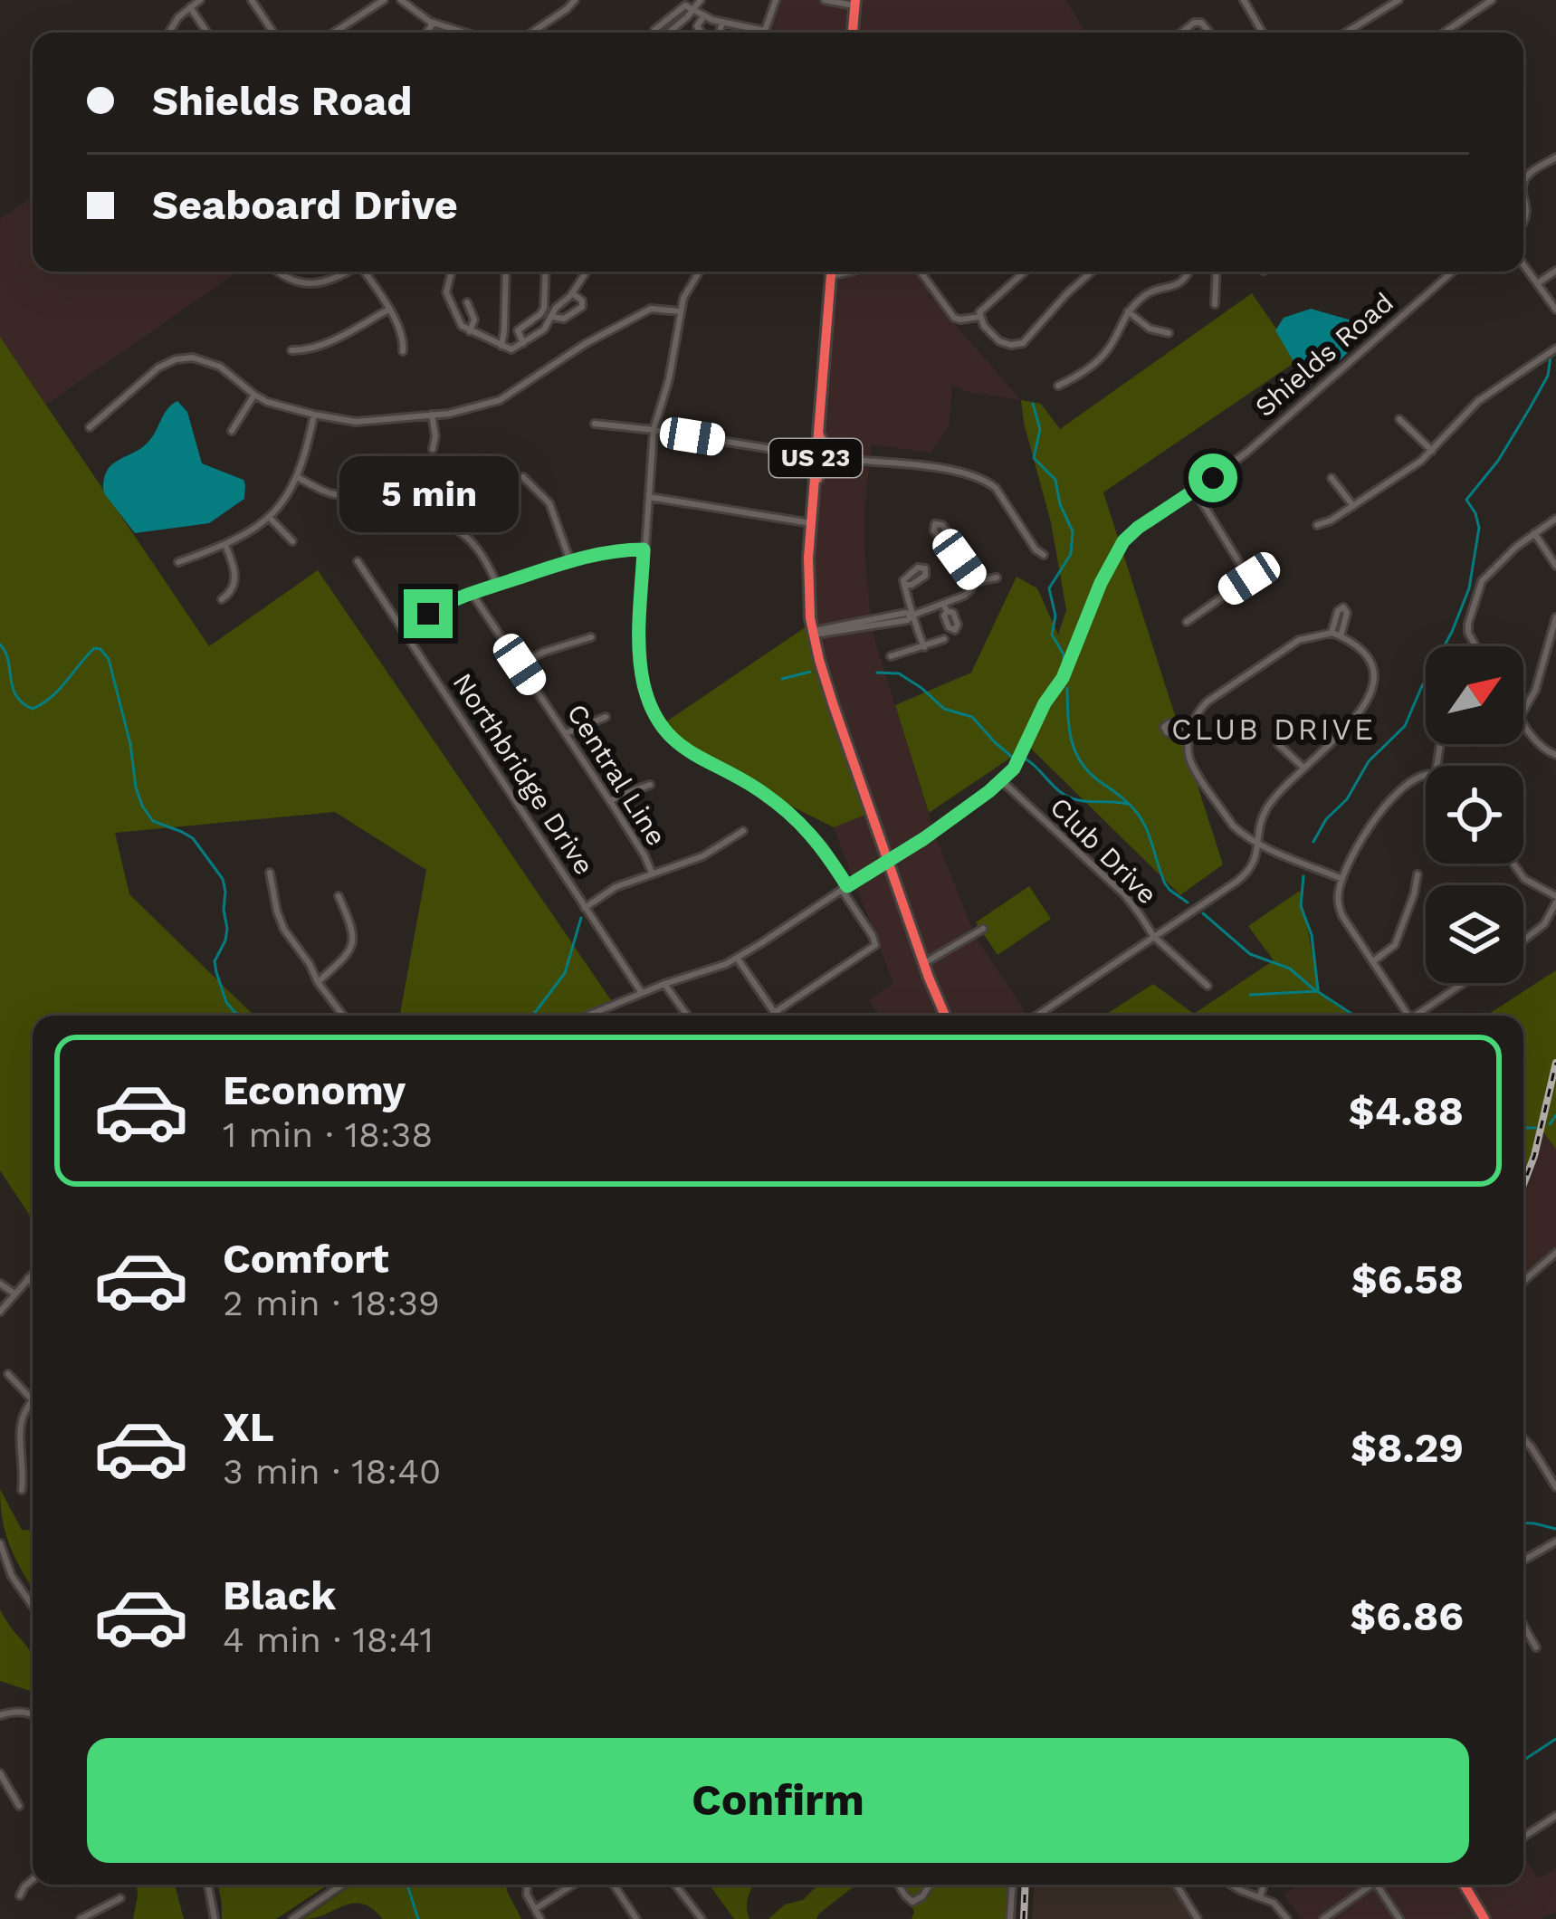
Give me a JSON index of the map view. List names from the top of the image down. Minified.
{"streets":{"highway":["US 23"],"street":["Shields Road","Northbridge Drive","Central Line","Club Drive"]},"crossings":[["Shields Road","US 23"],["Shields Road","Northbridge Drive"],["Shields Road","Club Drive"]],"districts":["CLUB DRIVE"],"north":"top right","page":{"banner":["Shields Road","Seaboard Drive"],"bubble":"5 min","list":[{"name":"Economy","note":"1 min · 18:38","value":"$4.88"},{"name":"Comfort","note":"2 min · 18:39","value":"$6.58"},{"name":"XL","note":"3 min · 18:40","value":"$8.29"},{"name":"Black","note":"4 min · 18:41","value":"$6.86"}],"buttons":"Confirm"}}
